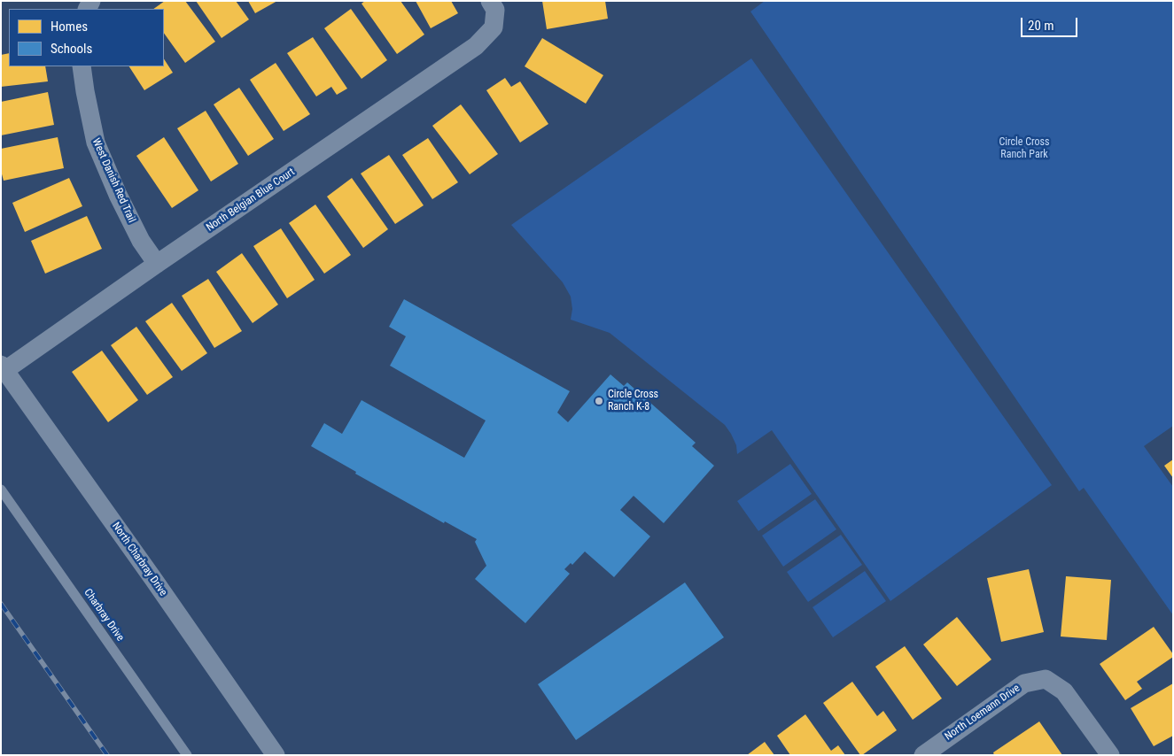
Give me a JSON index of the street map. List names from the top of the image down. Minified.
{"streets":{"street":["West Danish Red Trail","North Belgian Blue Court","North Charbray Drive","North Loemann Drive"],"lane":["Charbray Drive"]},"crossings":[["West Danish Red Trail","North Belgian Blue Court"],["North Belgian Blue Court","North Charbray Drive"]],"parks":["Circle Cross Ranch Park"],"places":["Circle Cross Ranch K-8"],"legend":["Homes","Schools"],"scale_bar":"20 m"}
